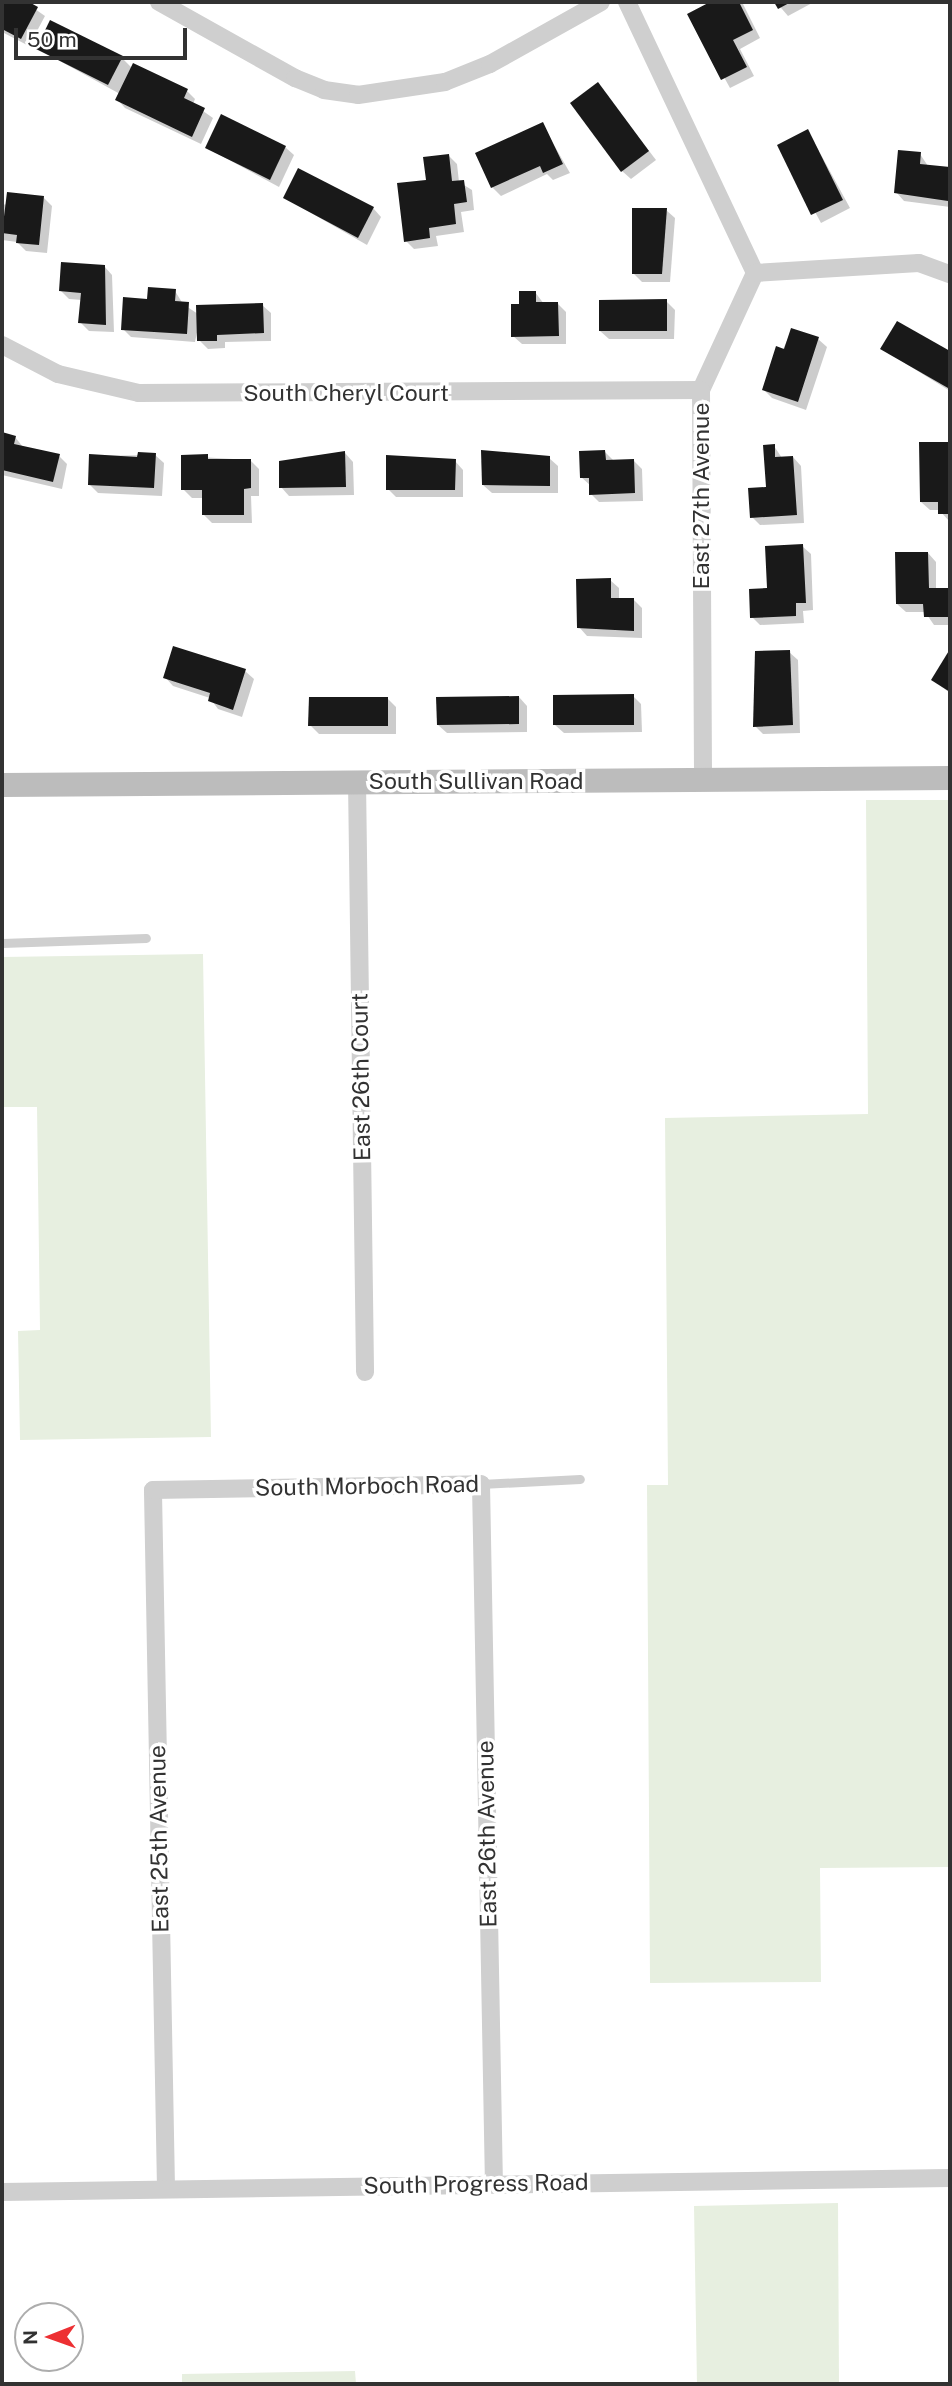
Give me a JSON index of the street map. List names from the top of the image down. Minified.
{"streets":{"main road":["South Sullivan Road"],"street":["South Cheryl Court","East 27th Avenue","East 26th Court","South Morboch Road","East 26th Avenue","East 25th Avenue","South Progress Road"]},"crossings":[["South Cheryl Court","East 27th Avenue"],["East 27th Avenue","South Sullivan Road"],["South Sullivan Road","East 26th Court"],["South Morboch Road","East 26th Avenue"],["South Morboch Road","East 25th Avenue"],["East 26th Avenue","South Progress Road"],["East 25th Avenue","South Progress Road"]],"scale_bar":"50 m","north":"left"}
